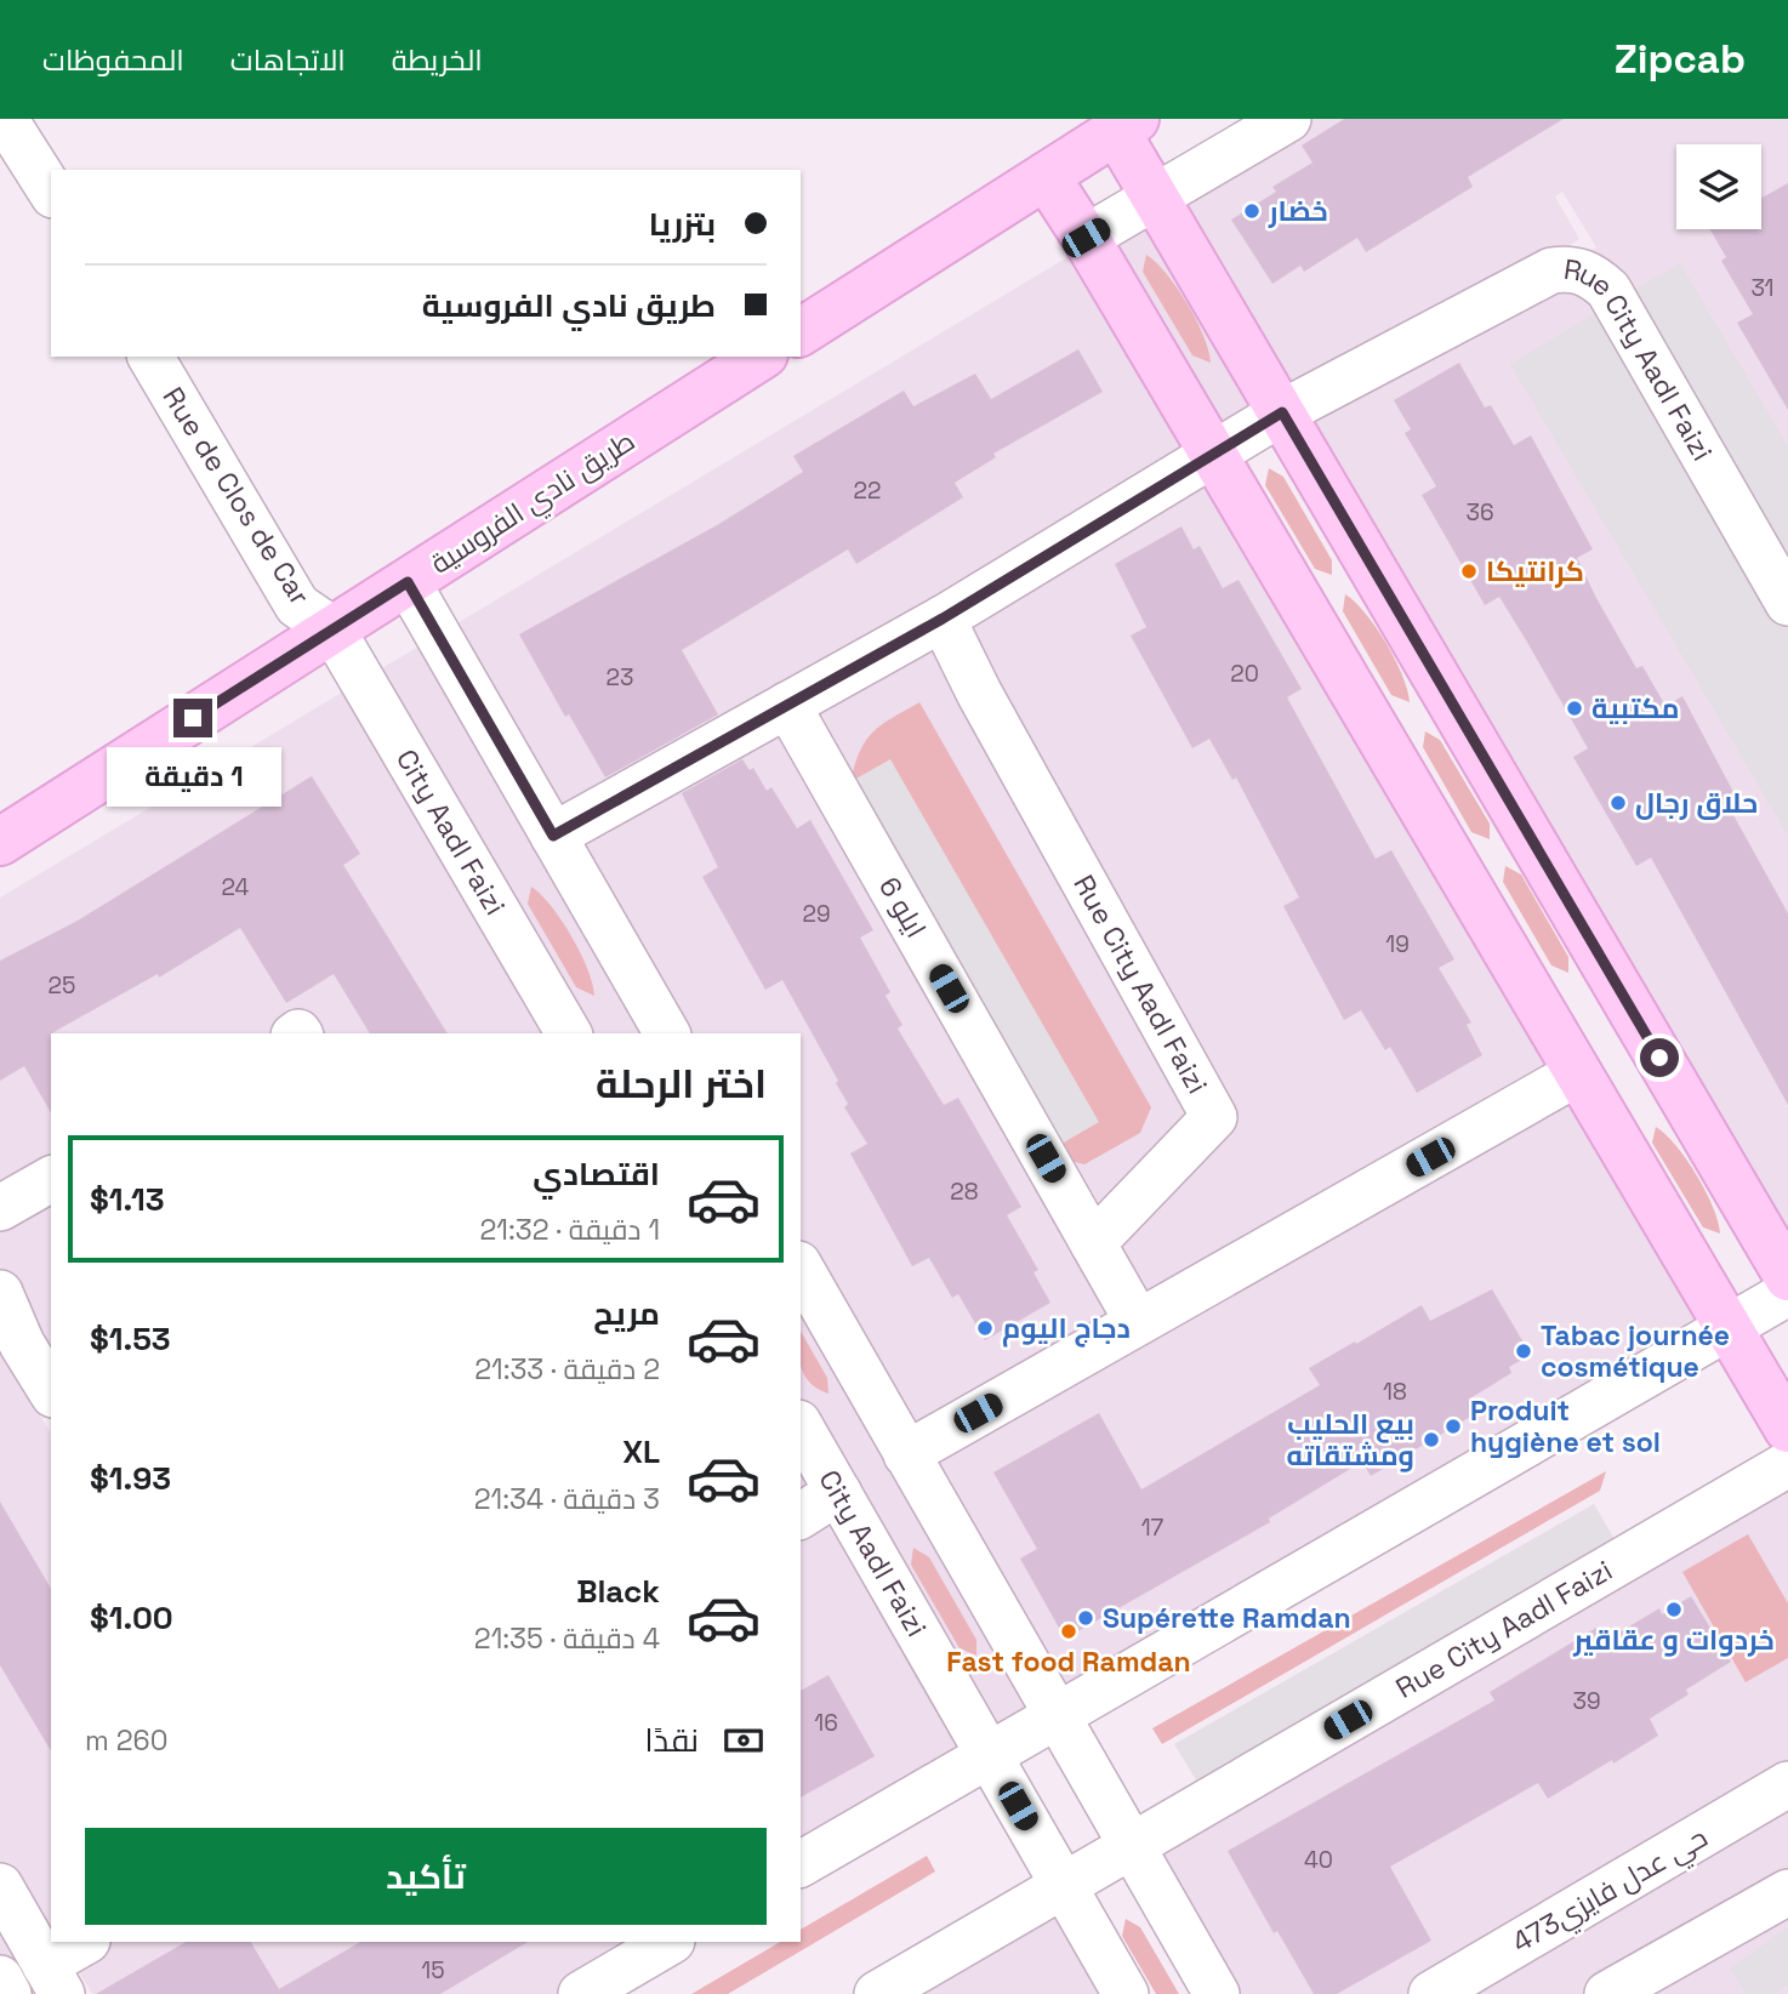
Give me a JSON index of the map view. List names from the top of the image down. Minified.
{"streets":{"main road":["طريق نادي الفروسية"],"street":["Rue City Aadl Faizi","Rue de Clos de Car","City Aadl Faizi","ايلو 6","473حي عدل فايزي"]},"crossings":[["Rue City Aadl Faizi","City Aadl Faizi"],["Rue City Aadl Faizi","ايلو 6"],["Rue de Clos de Car","طريق نادي الفروسية"],["Rue de Clos de Car","City Aadl Faizi"],["طريق نادي الفروسية","City Aadl Faizi"]],"places":["خضار","كرانتيكا","مكتبية","حلاق رجال","دجاج اليوم","Tabac journée cosmétique","Produit hygiène et sol","بيع الحليب ومشتقاته","خردوات و عقاقير","Supérette Ramdan","Fast food Ramdan"],"house_numbers":["31","22","36","20","23","24","29","19","25","28","18","17","39","16","40","15"],"page":{"header":"Zipcab","nav":["الخريطة","الاتجاهات","المحفوظات"],"banner":["بتزريا","طريق نادي الفروسية"],"bubble":"1 دقيقة","heading":"اختر الرحلة","list":[{"name":"اقتصادي","note":"1 دقيقة · 21:32","value":"$1.13"},{"name":"مريح","note":"2 دقيقة · 21:33","value":"$1.53"},{"name":"XL","note":"3 دقيقة · 21:34","value":"$1.93"},{"name":"Black","note":"4 دقيقة · 21:35","value":"$1.00"}],"pay":["نقدًا","260 m"],"buttons":"تأكيد"}}
